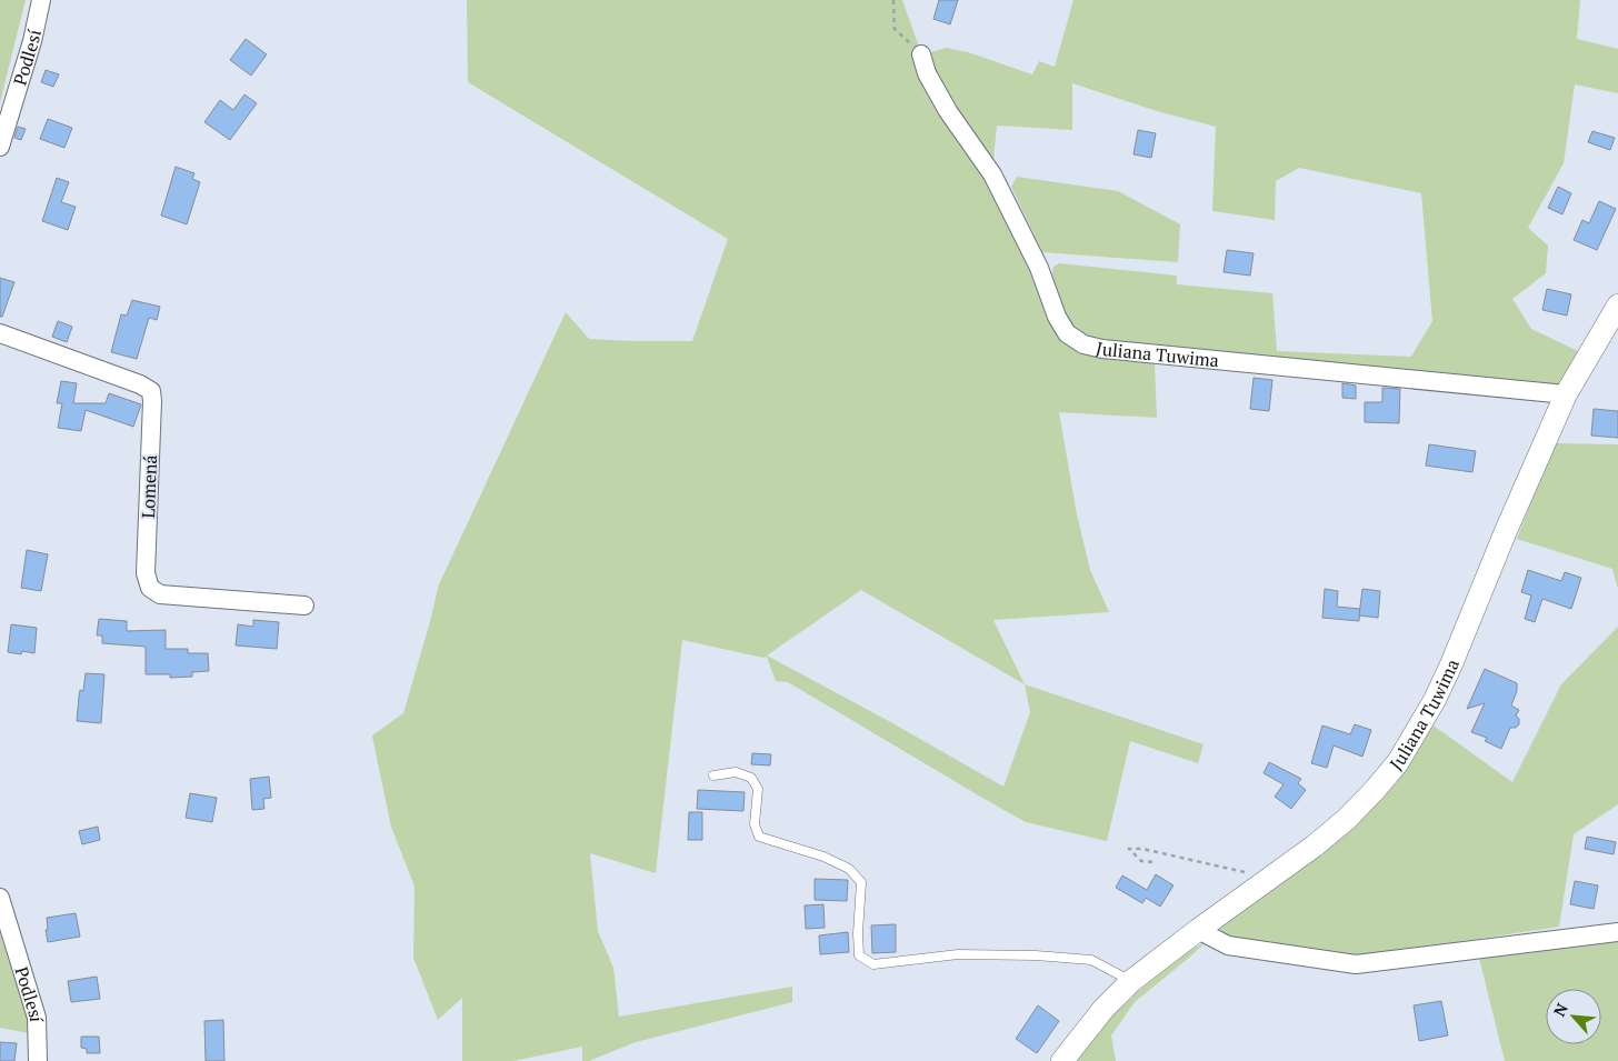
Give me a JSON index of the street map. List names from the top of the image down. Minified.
{"streets":{"street":["Podlesí","Juliana Tuwima","Lomená"]},"north":"top left"}
